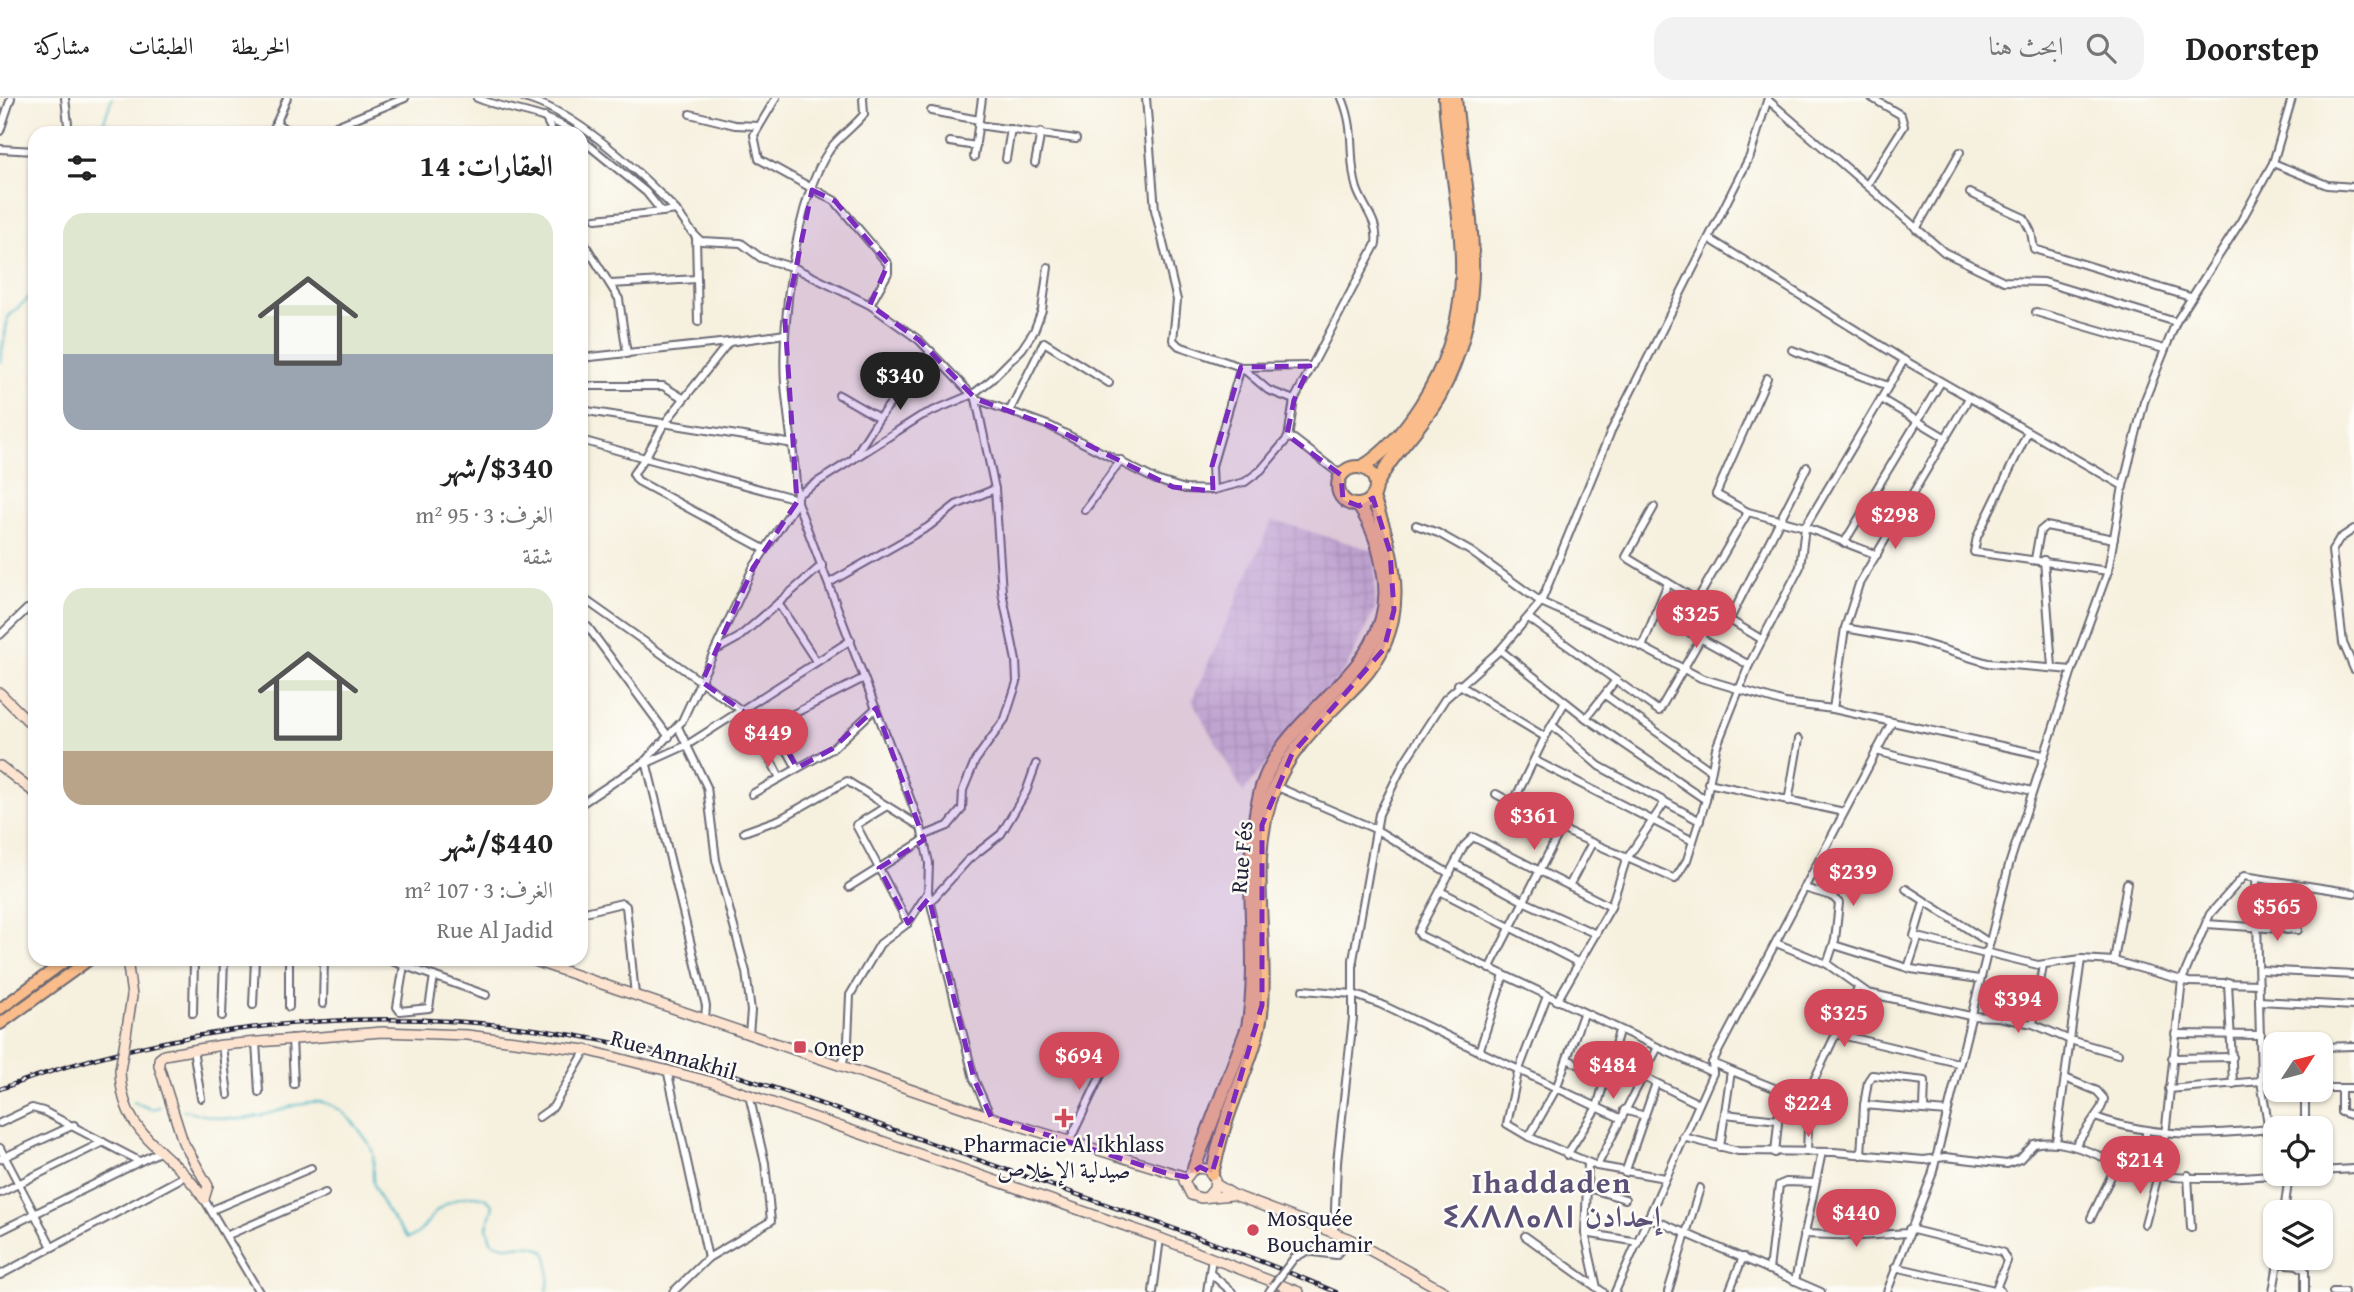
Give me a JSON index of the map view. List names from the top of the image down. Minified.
{"streets":{"highway":["Rue Fés"],"street":["Rue Annakhil"]},"districts":["Ihaddaden ⵉⵃⴷⴷⴰⴷⵏ إحدادن"],"places":{"transit":["Onep"],"health":["Pharmacie Al Ikhlass صيدلية الإخلاص"],"other":["Mosquée Bouchamir"]},"north":"top right","page":{"header":"Doorstep","search":"ابحث هنا","nav":["الخريطة","الطبقات","مشاركة"],"heading":"العقارات: 14","list":[{"name":"$340/شهر","note":"الغرف: 3 · 95 m² · شقة"},{"name":"$440/شهر","note":"الغرف: 3 · 107 m² · Rue Al Jadid"}],"price":["$340","$298","$325","$449","$361","$239","$565","$394","$325","$694","$484","$224","$214","$440"]}}
